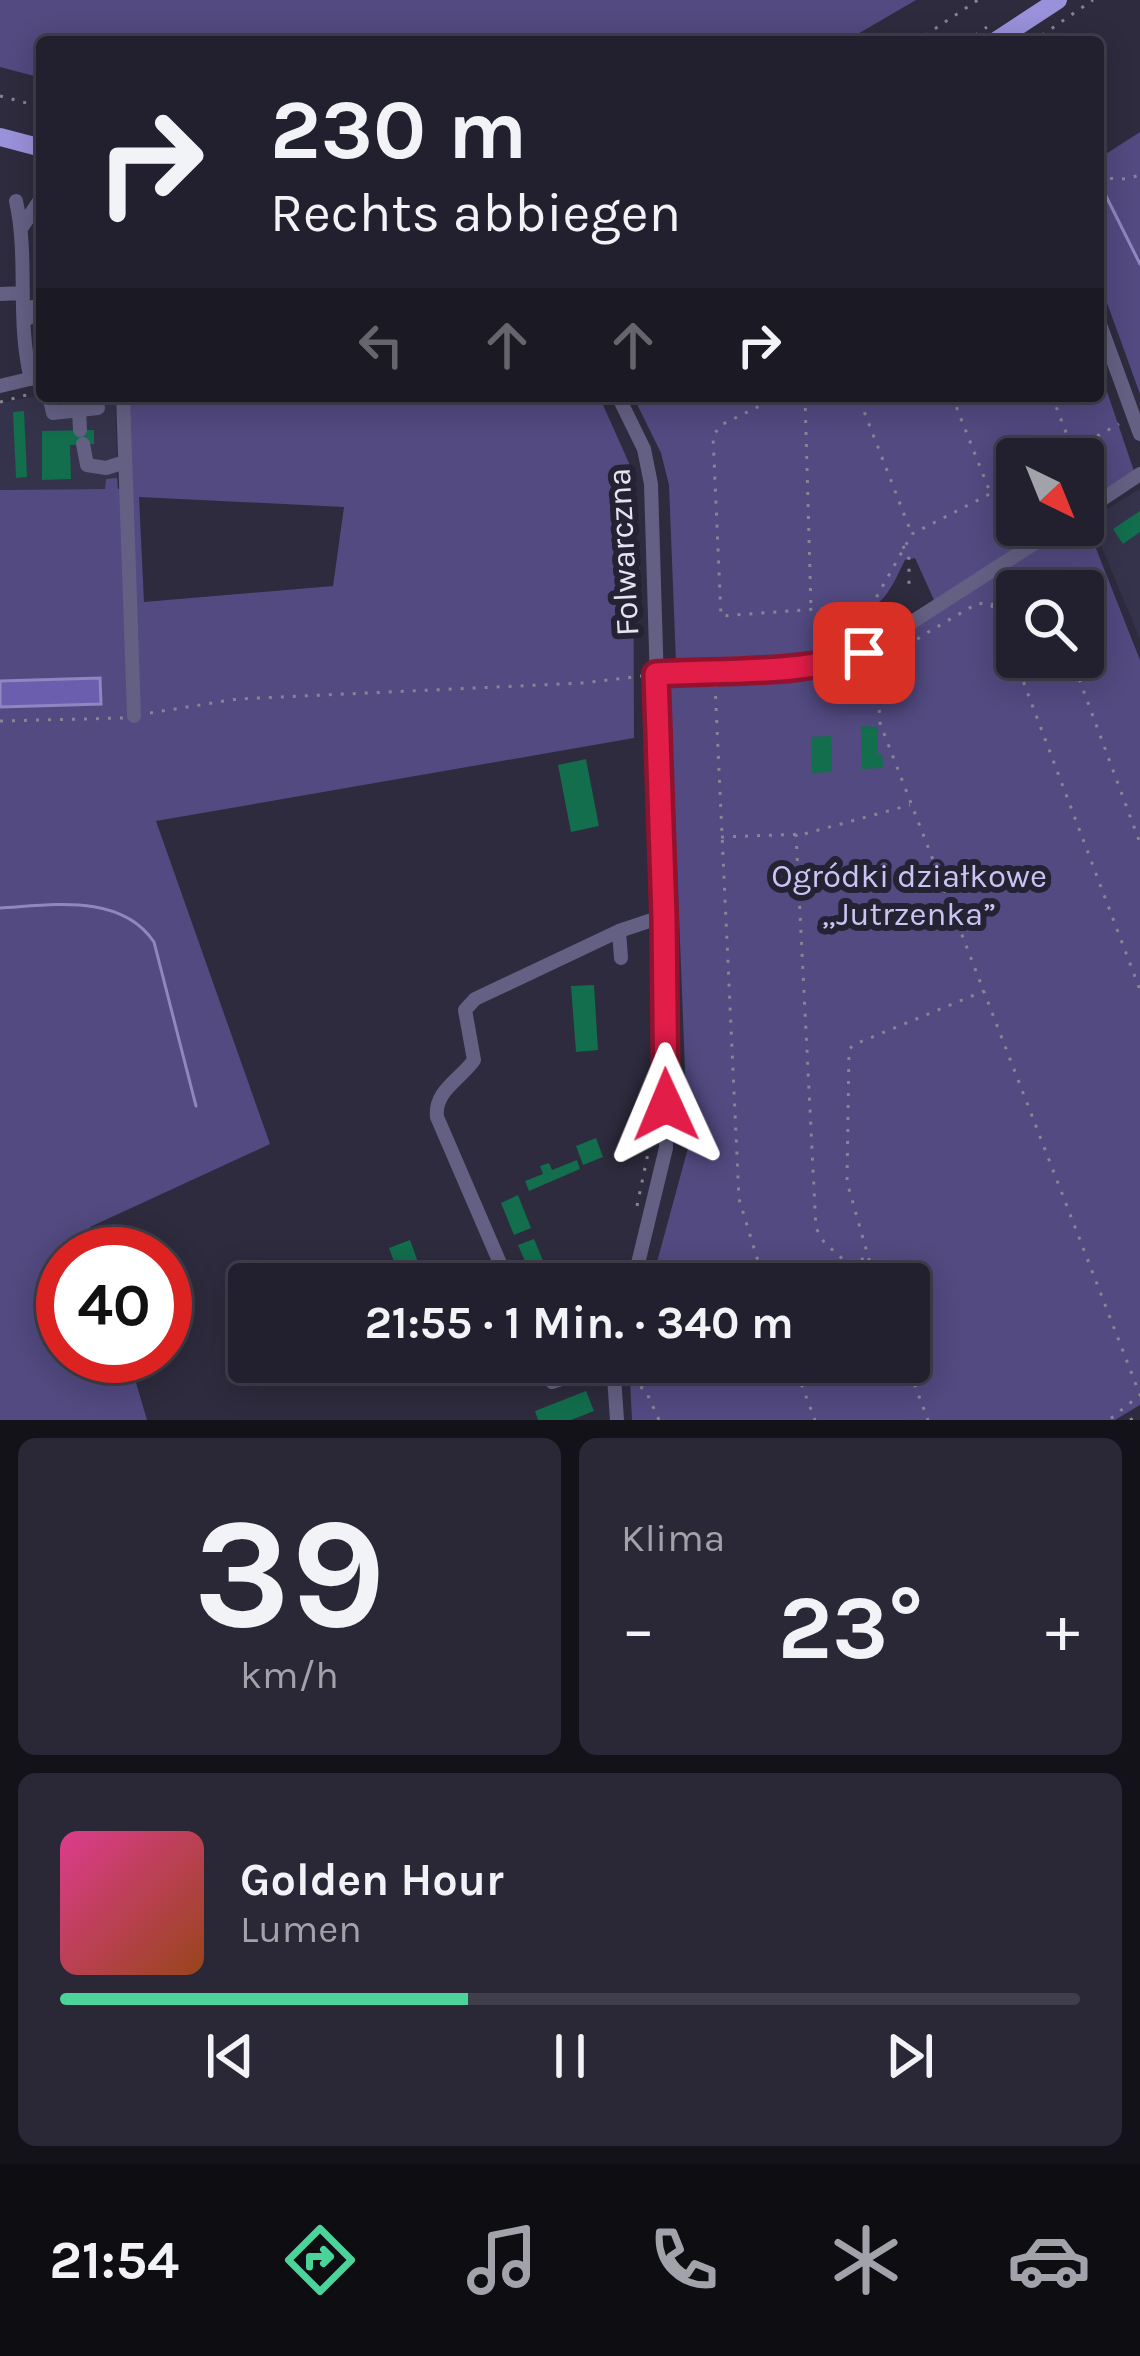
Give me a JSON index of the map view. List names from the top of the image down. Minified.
{"streets":{"street":["Folwarczna"]},"parks":["Ogródki działkowe „Jutrzenka”"],"north":"bottom right","page":{"turn":["230 m","Rechts abbiegen"],"limit":"40","trip":"21:55 · 1 Min. · 340 m","tile":[["39","km/h"],"Klima"],"heat":["−","23°","+"],"song":["Golden Hour","Lumen"],"tabs":"21:54"}}
